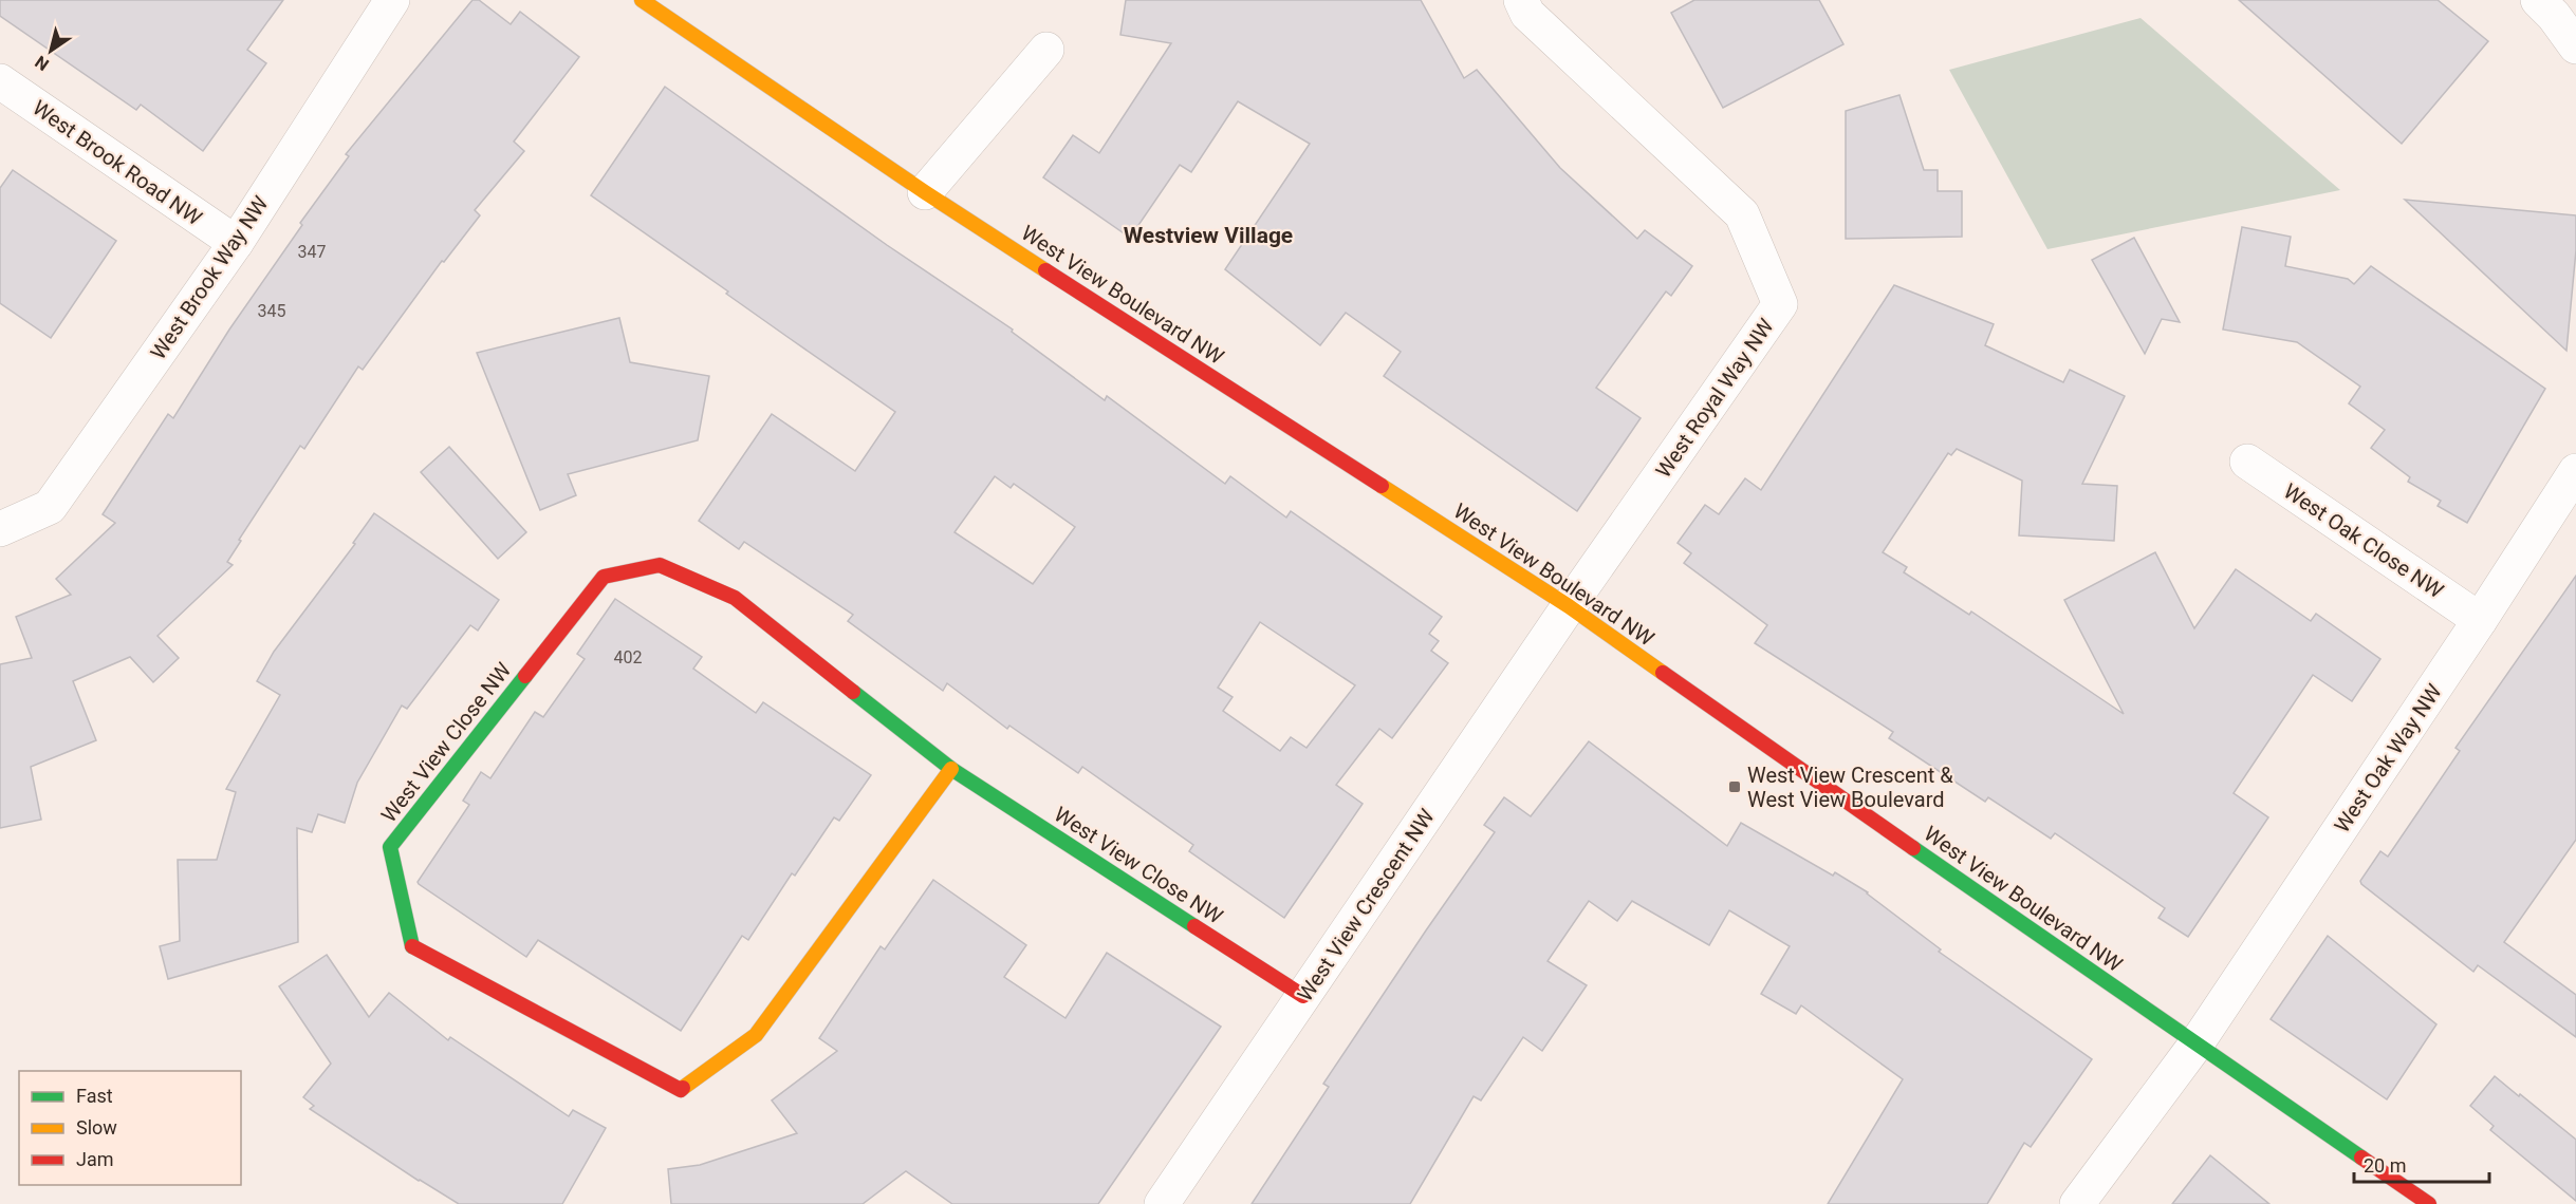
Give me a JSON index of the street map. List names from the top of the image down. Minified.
{"streets":{"street":["West Brook Road NW","West Brook Way NW","West View Boulevard NW","West Royal Way NW","West Oak Close NW","West View Close NW","West Oak Way NW","West View Crescent NW"]},"crossings":[["West Brook Road NW","West Brook Way NW"],["West View Boulevard NW","West Royal Way NW"],["West View Boulevard NW","West Oak Way NW"],["West View Boulevard NW","West View Crescent NW"],["West Royal Way NW","West View Crescent NW"],["West Oak Close NW","West Oak Way NW"],["West View Close NW","West View Crescent NW"]],"districts":["Westview Village"],"places":{"transit":["West View Crescent & West View Boulevard"]},"house_numbers":["347","345","402"],"legend":["Fast","Slow","Jam"],"scale_bar":"20 m","north":"bottom left"}
